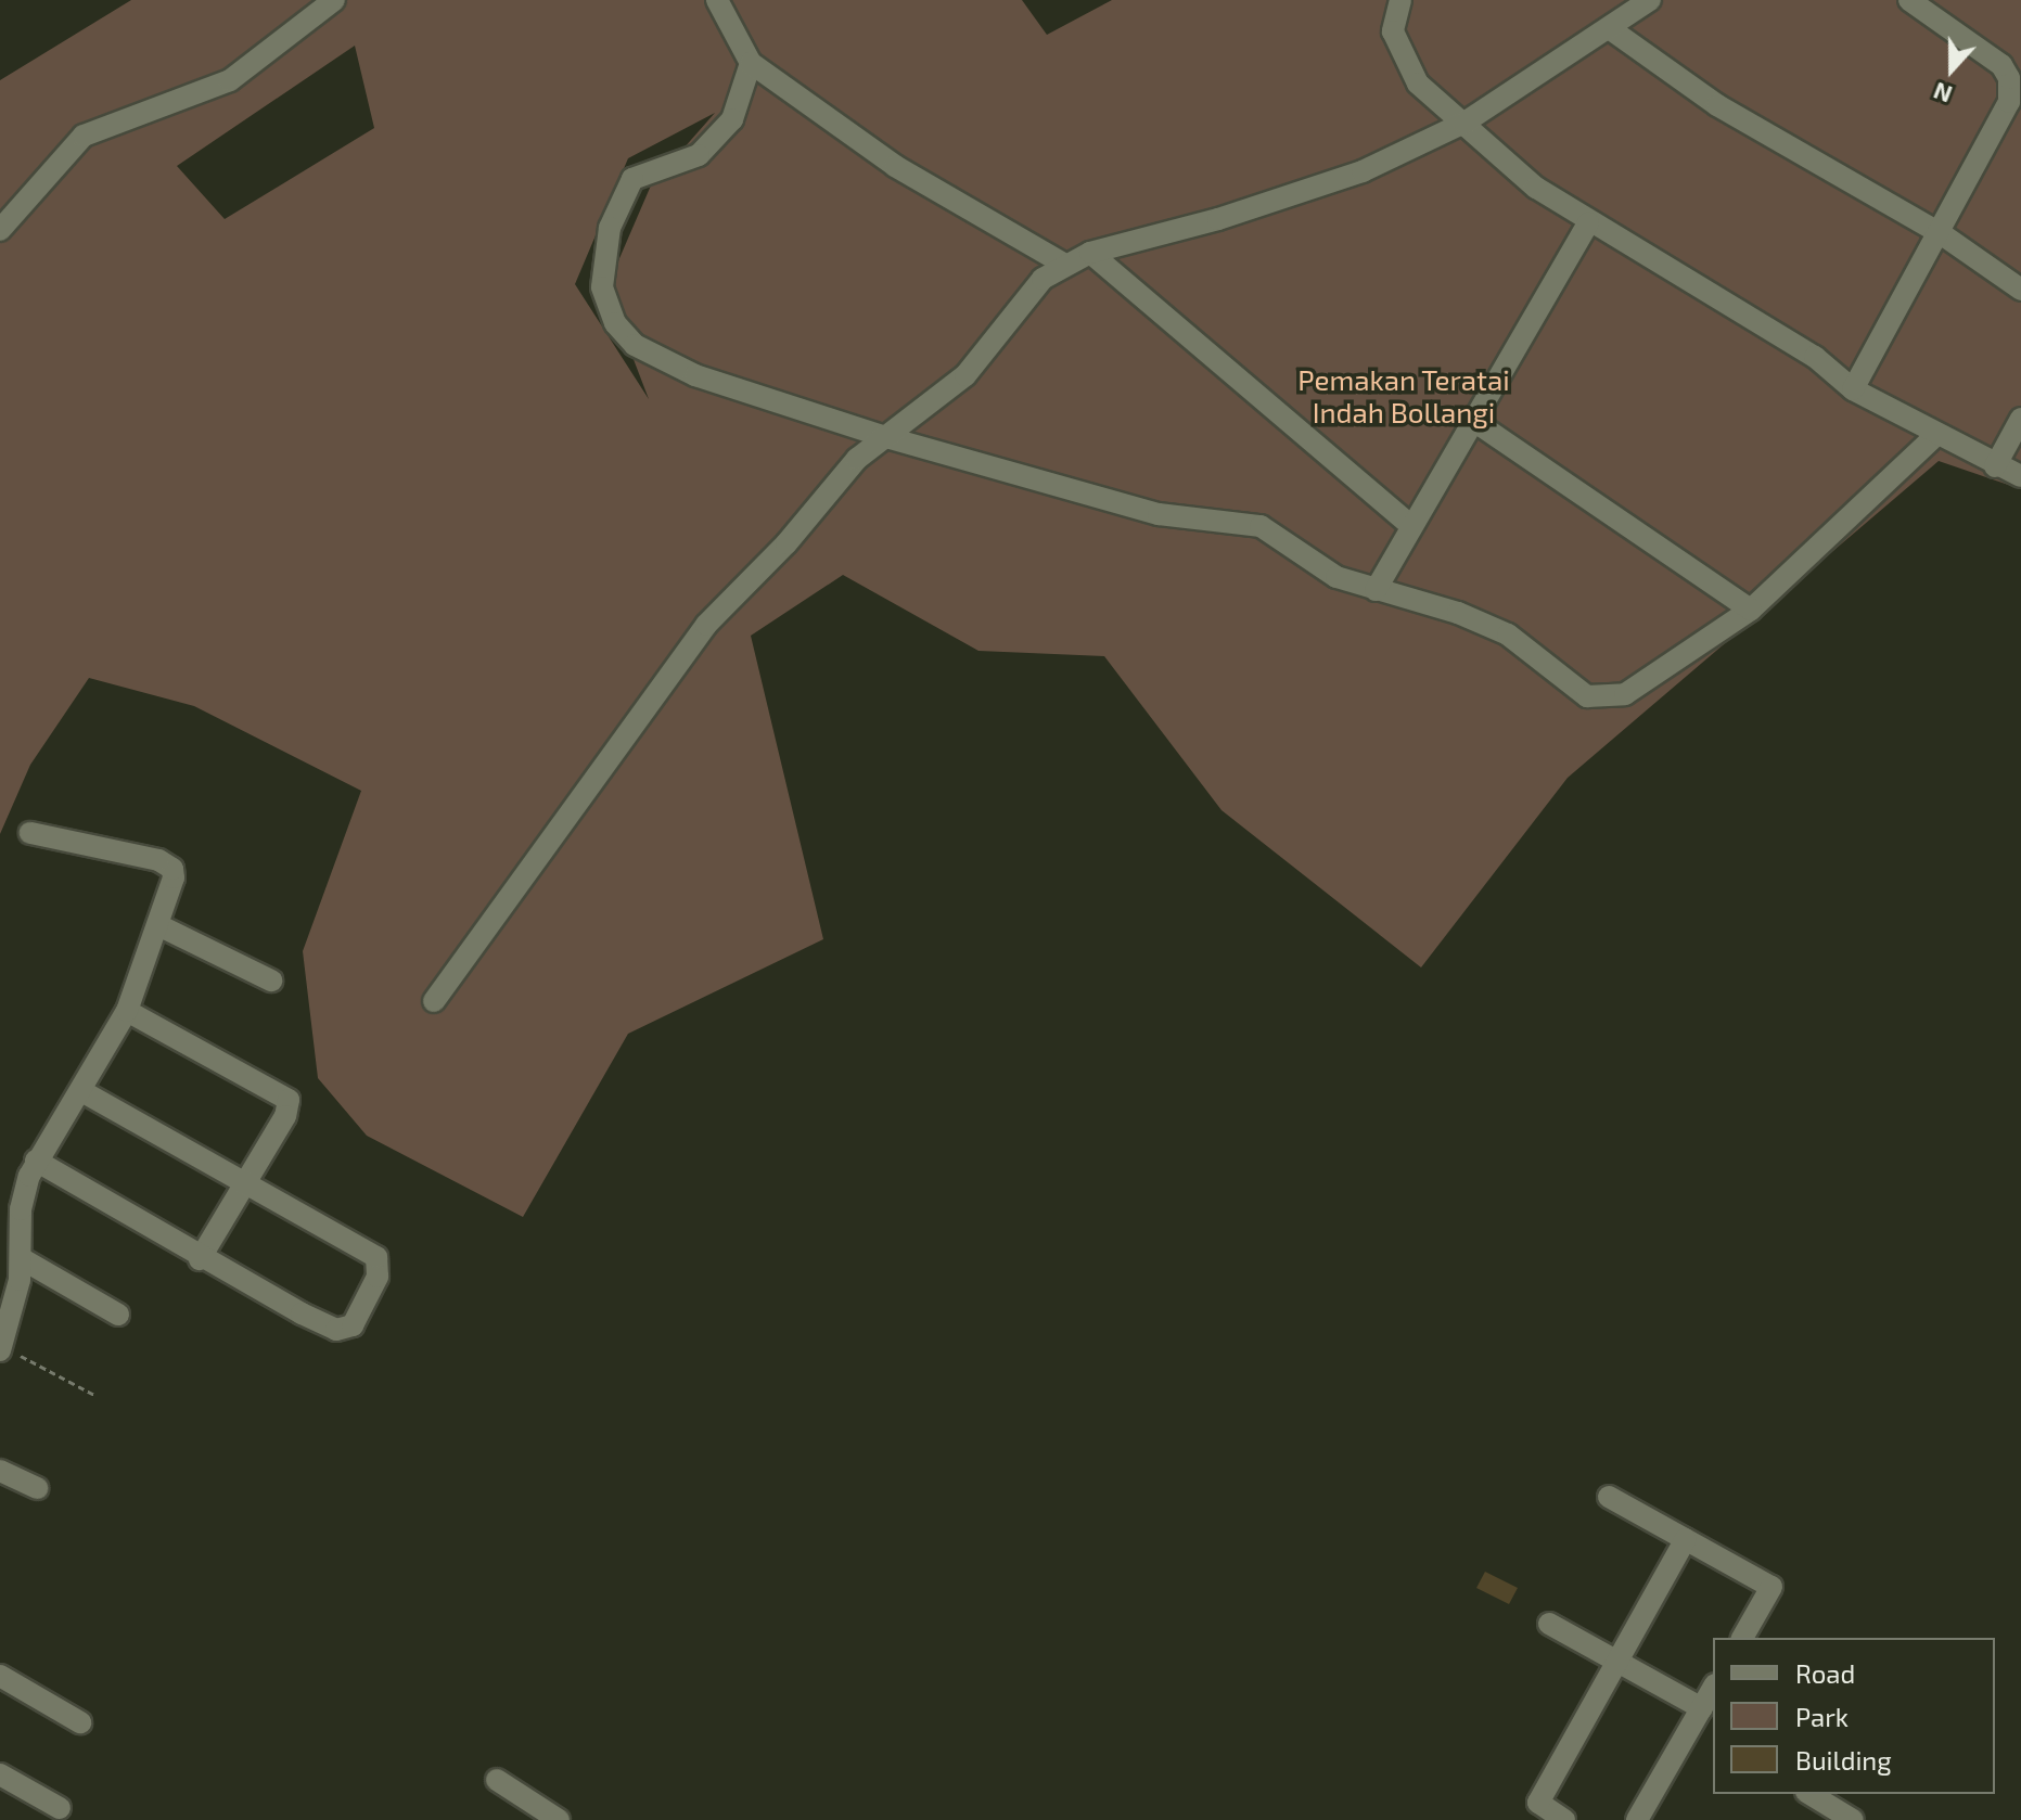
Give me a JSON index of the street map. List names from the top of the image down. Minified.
{"parks":["Pemakan Teratai Indah Bollangi"],"legend":["Road","Park","Building"],"north":"bottom"}
